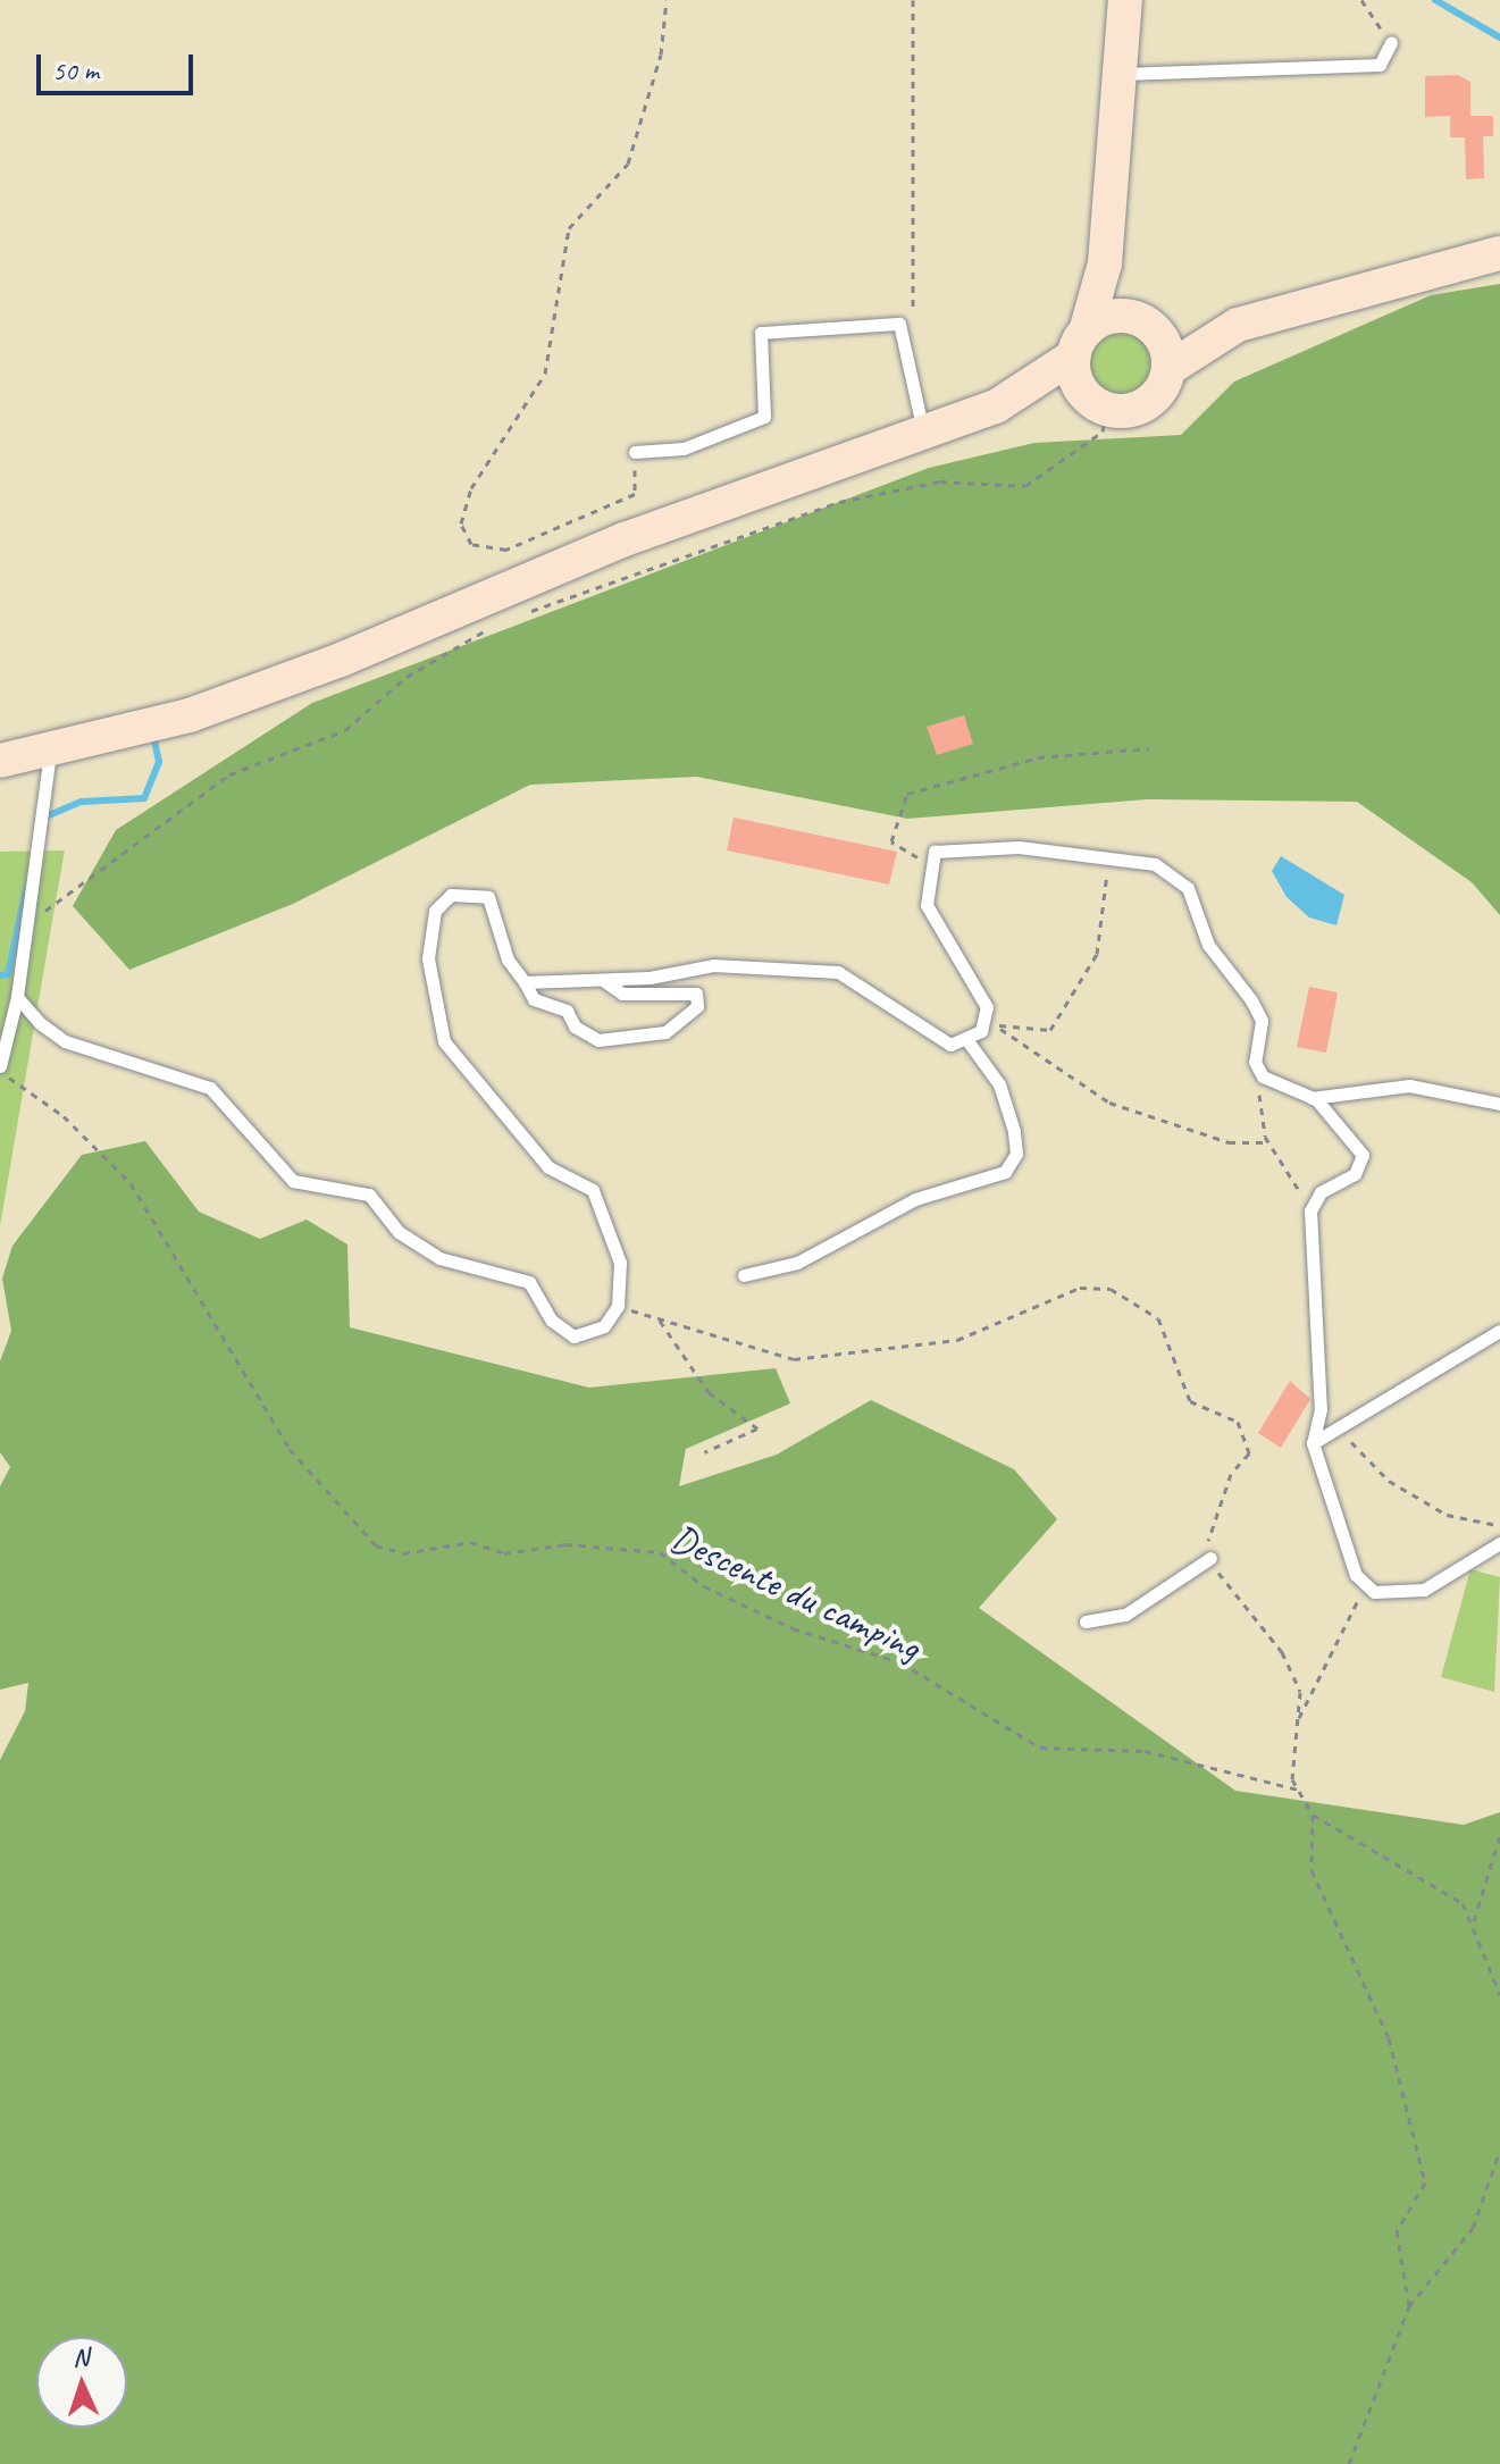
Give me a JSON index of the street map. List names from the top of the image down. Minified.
{"streets":{"path":["Descente du camping"]},"scale_bar":"50 m","north":"top"}
